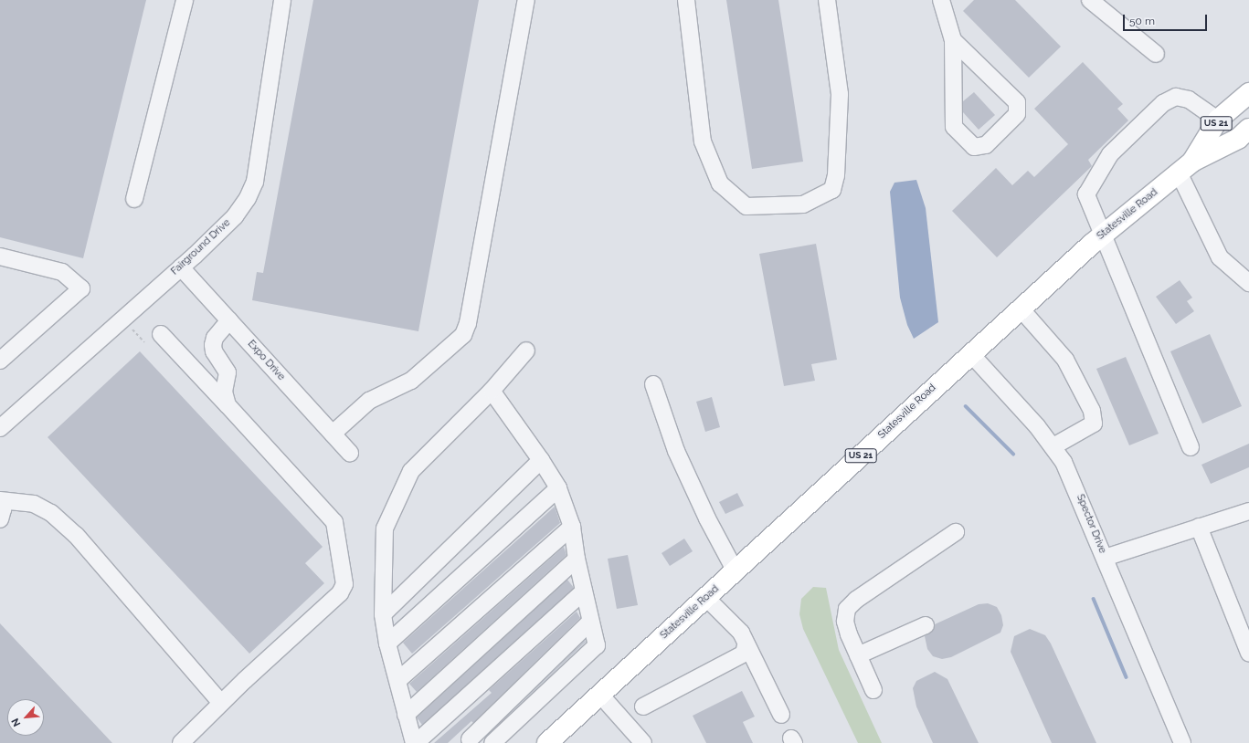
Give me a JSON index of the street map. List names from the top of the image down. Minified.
{"streets":{"main road":["US 21","Statesville Road"],"street":["Fairground Drive","Expo Drive","Spector Drive"]},"crossings":[["Statesville Road","Spector Drive"],["Fairground Drive","Expo Drive"]],"scale_bar":"50 m","north":"bottom left"}
